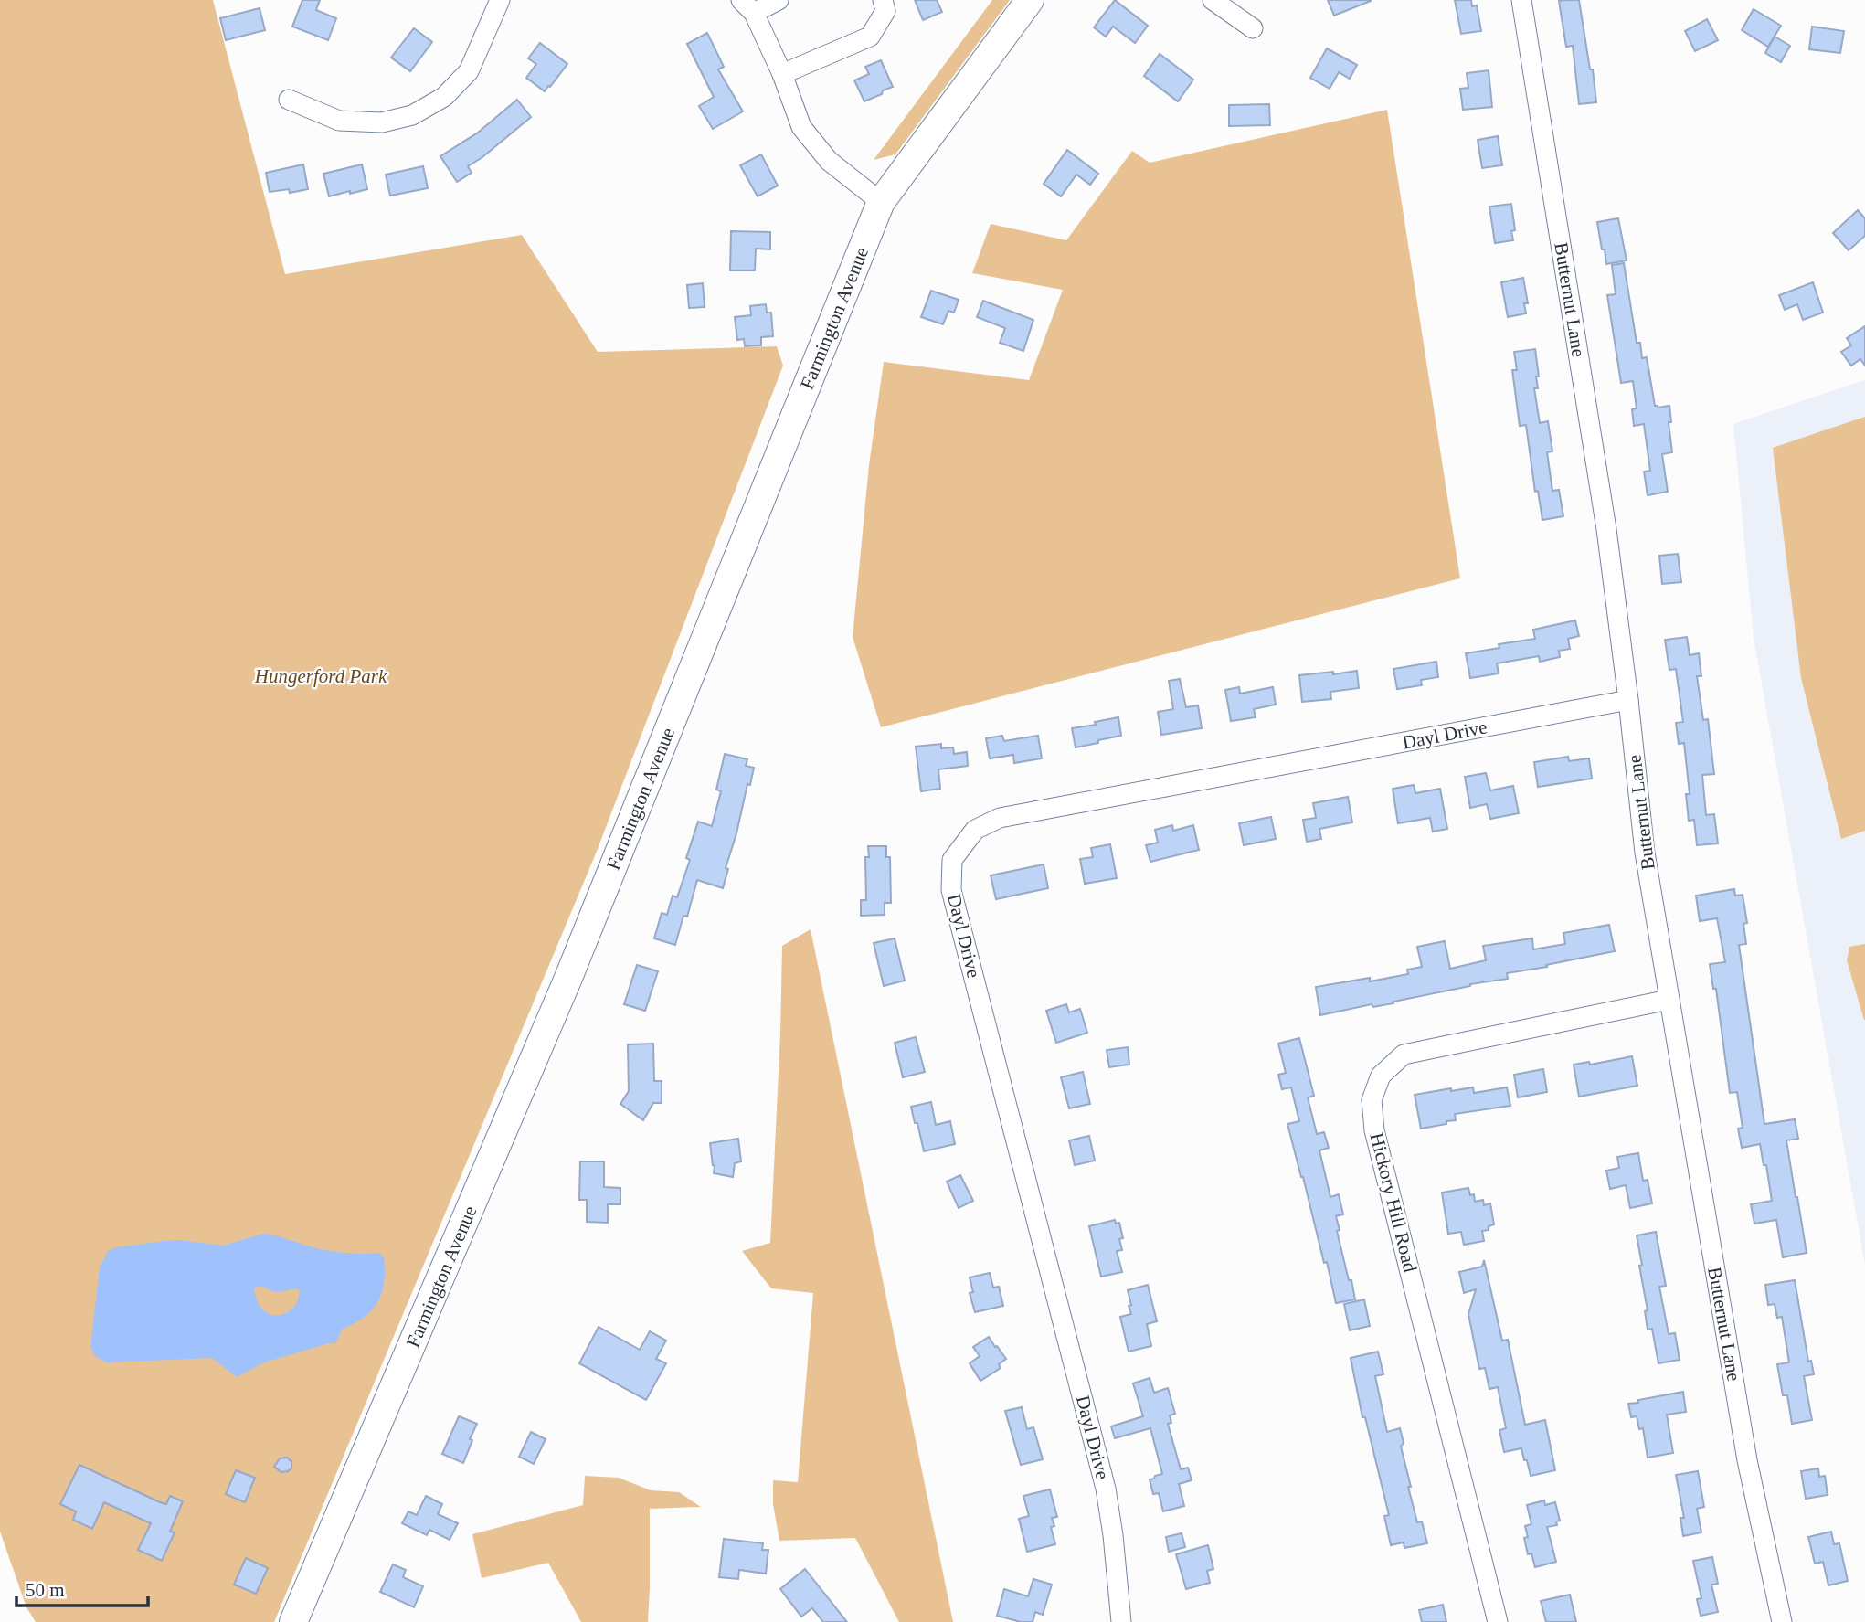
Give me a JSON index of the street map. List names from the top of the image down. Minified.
{"streets":{"main road":["Farmington Avenue"],"street":["Butternut Lane","Dayl Drive","Hickory Hill Road"]},"crossings":[["Butternut Lane","Dayl Drive"],["Butternut Lane","Hickory Hill Road"]],"parks":["Hungerford Park"],"scale_bar":"50 m"}
